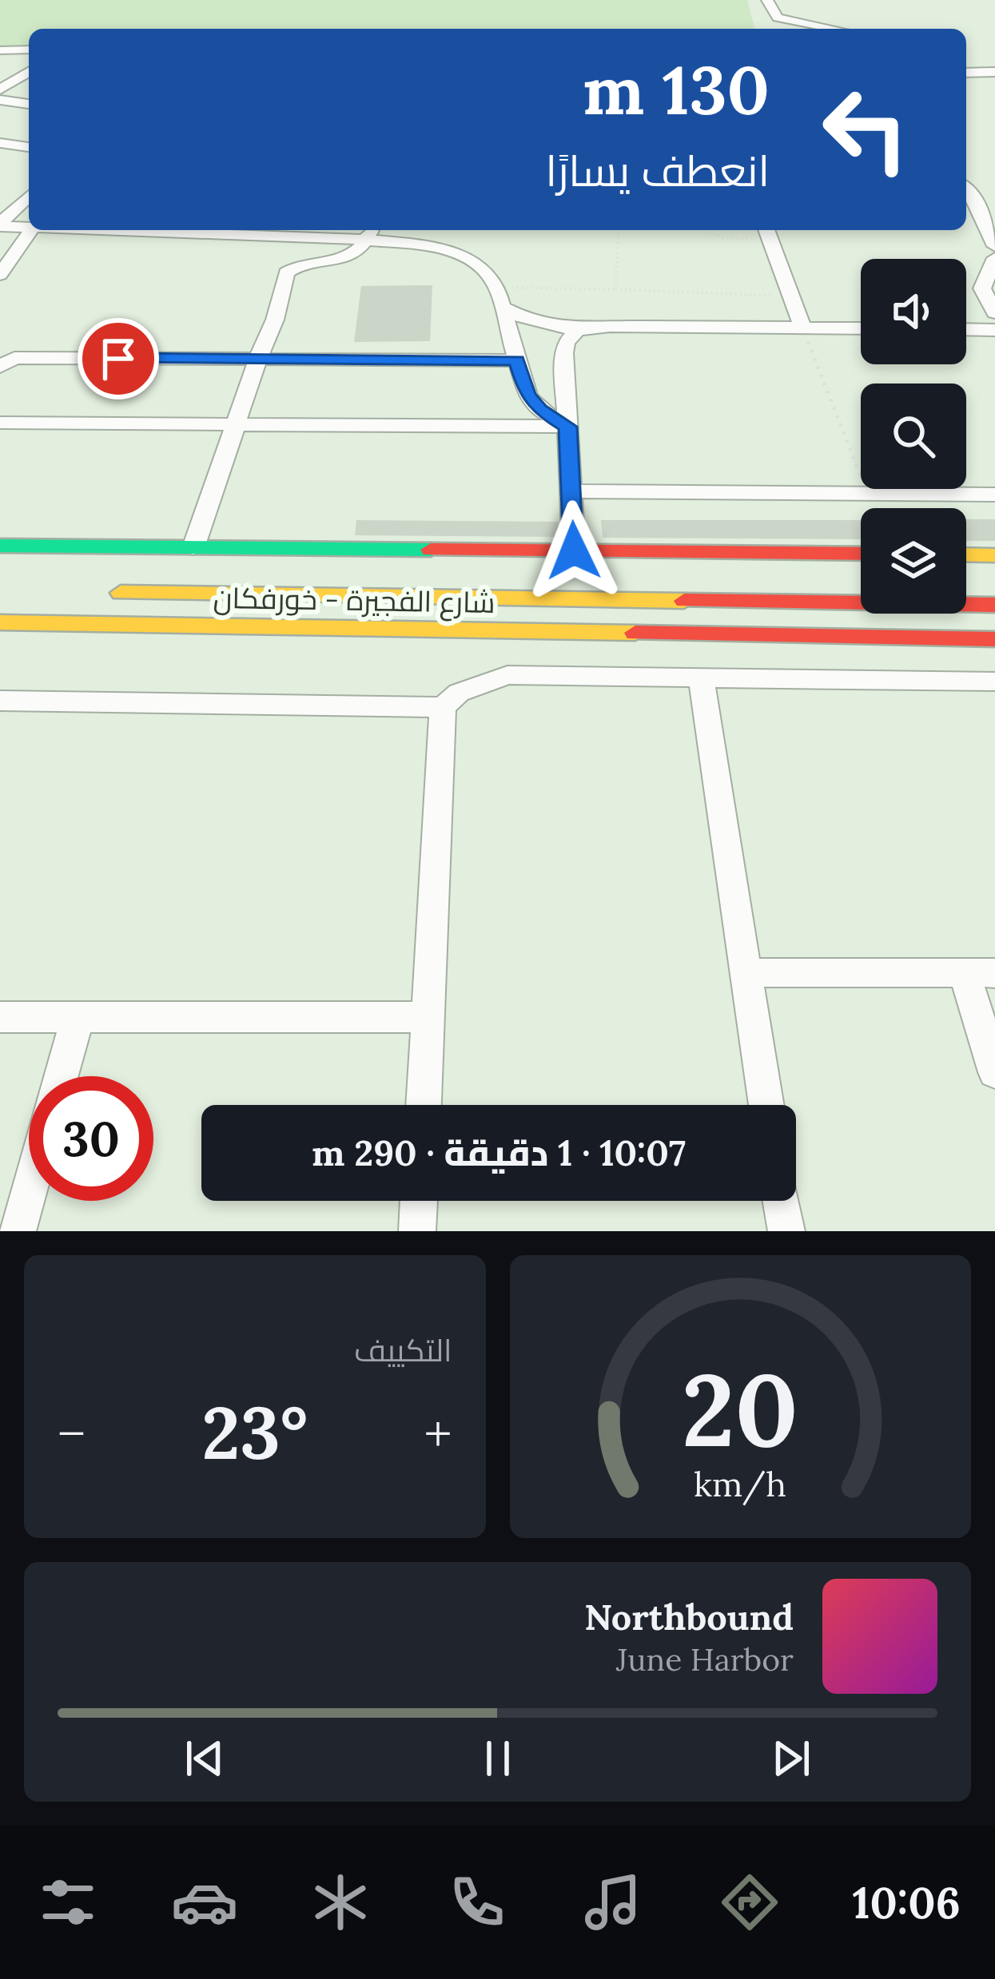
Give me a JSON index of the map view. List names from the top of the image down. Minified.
{"streets":{"main road":["شارع الفجيرة - خورفكان"]},"page":{"turn":["130 m","انعطف يسارًا"],"limit":"30","trip":"10:07 · 1 دقيقة · 290 m","tile":"التكييف","heat":["−","23°","+"],"song":["Northbound","June Harbor"],"tabs":"10:06","gauge":["20","km/h"]}}
